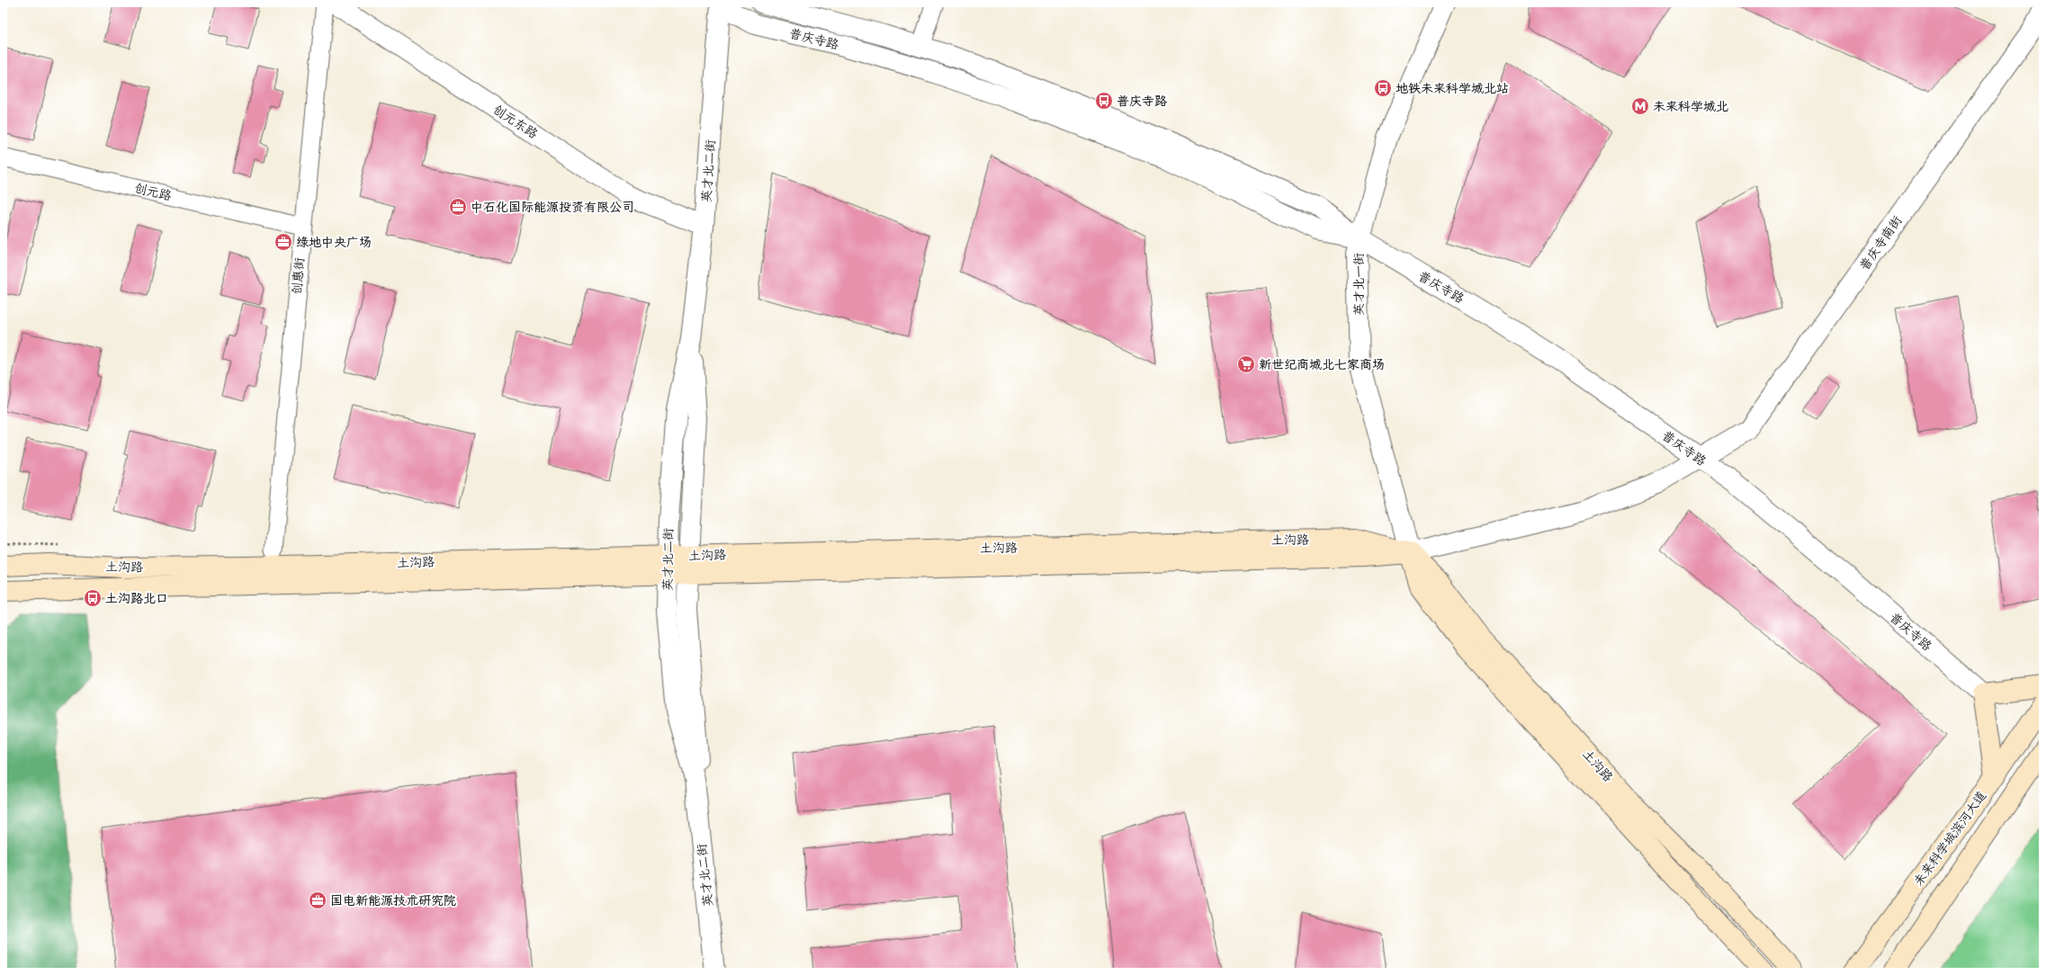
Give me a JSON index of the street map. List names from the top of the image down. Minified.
{"streets":{"main road":["土沟路","未来科学城滨河大道"],"street":["普庆寺路","创元东路","英才北二街","创元路","普庆寺南街","创惠街","英才北一街"]},"crossings":[["普庆寺路","英才北二街"],["普庆寺路","普庆寺南街"],["普庆寺路","英才北一街"],["创元东路","英才北二街"],["英才北二街","土沟路"],["创元路","创惠街"],["普庆寺南街","英才北一街"],["普庆寺南街","土沟路"],["英才北一街","土沟路"]],"places":{"bus stop":["地铁未来科学城北站","普庆寺路","土沟路北口"],"metro station":["未来科学城北"],"office":["中石化国际能源投资有限公司","绿地中央广场","国电新能源技术研究院"],"supermarket":["新世纪商城北七家商场"]}}
